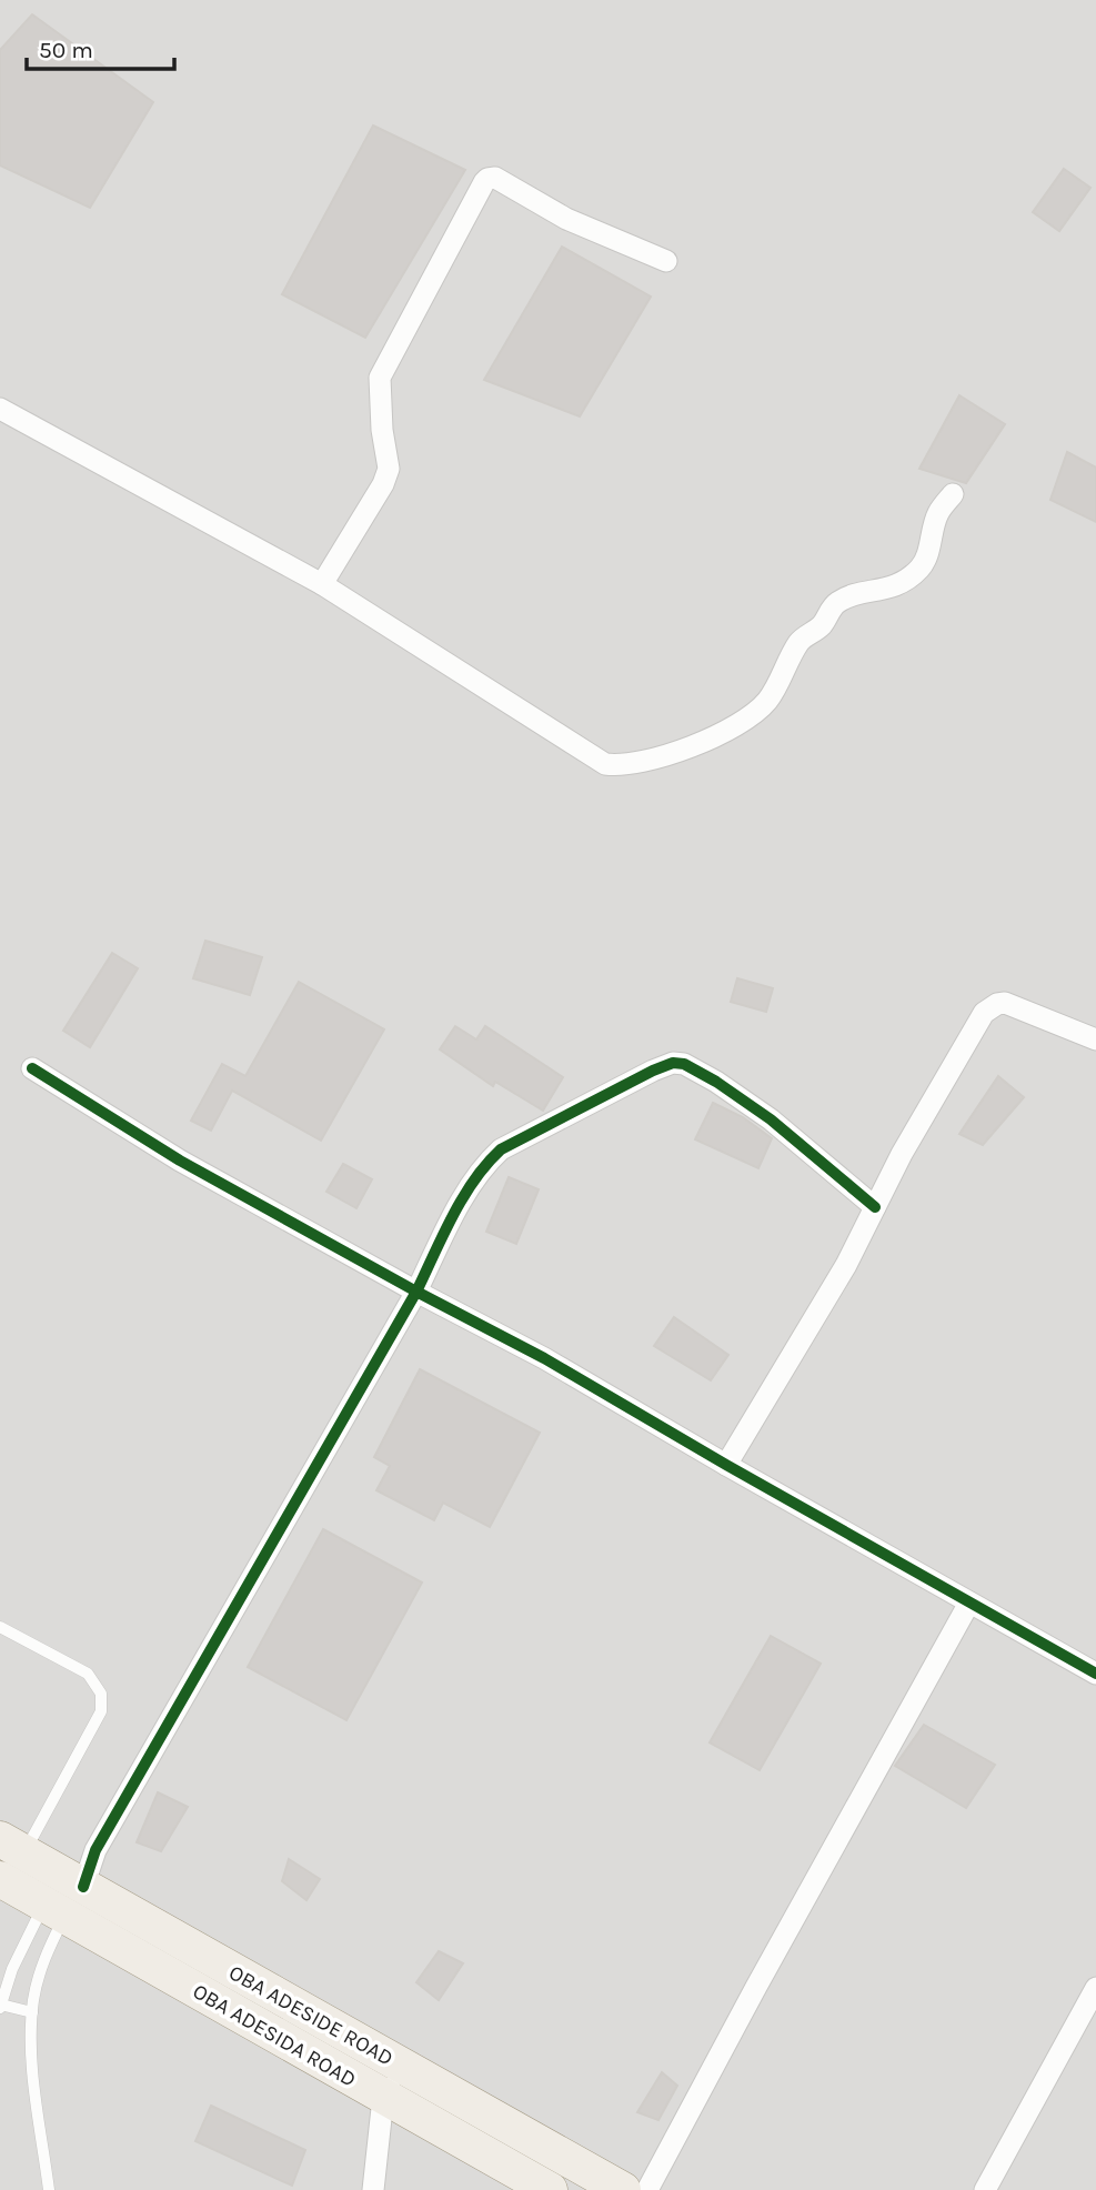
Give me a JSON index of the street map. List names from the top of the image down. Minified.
{"streets":{"main road":["OBA ADESIDE ROAD","OBA ADESIDA ROAD"]},"crossings":[["OBA ADESIDE ROAD","OBA ADESIDA ROAD"]],"scale_bar":"50 m"}
